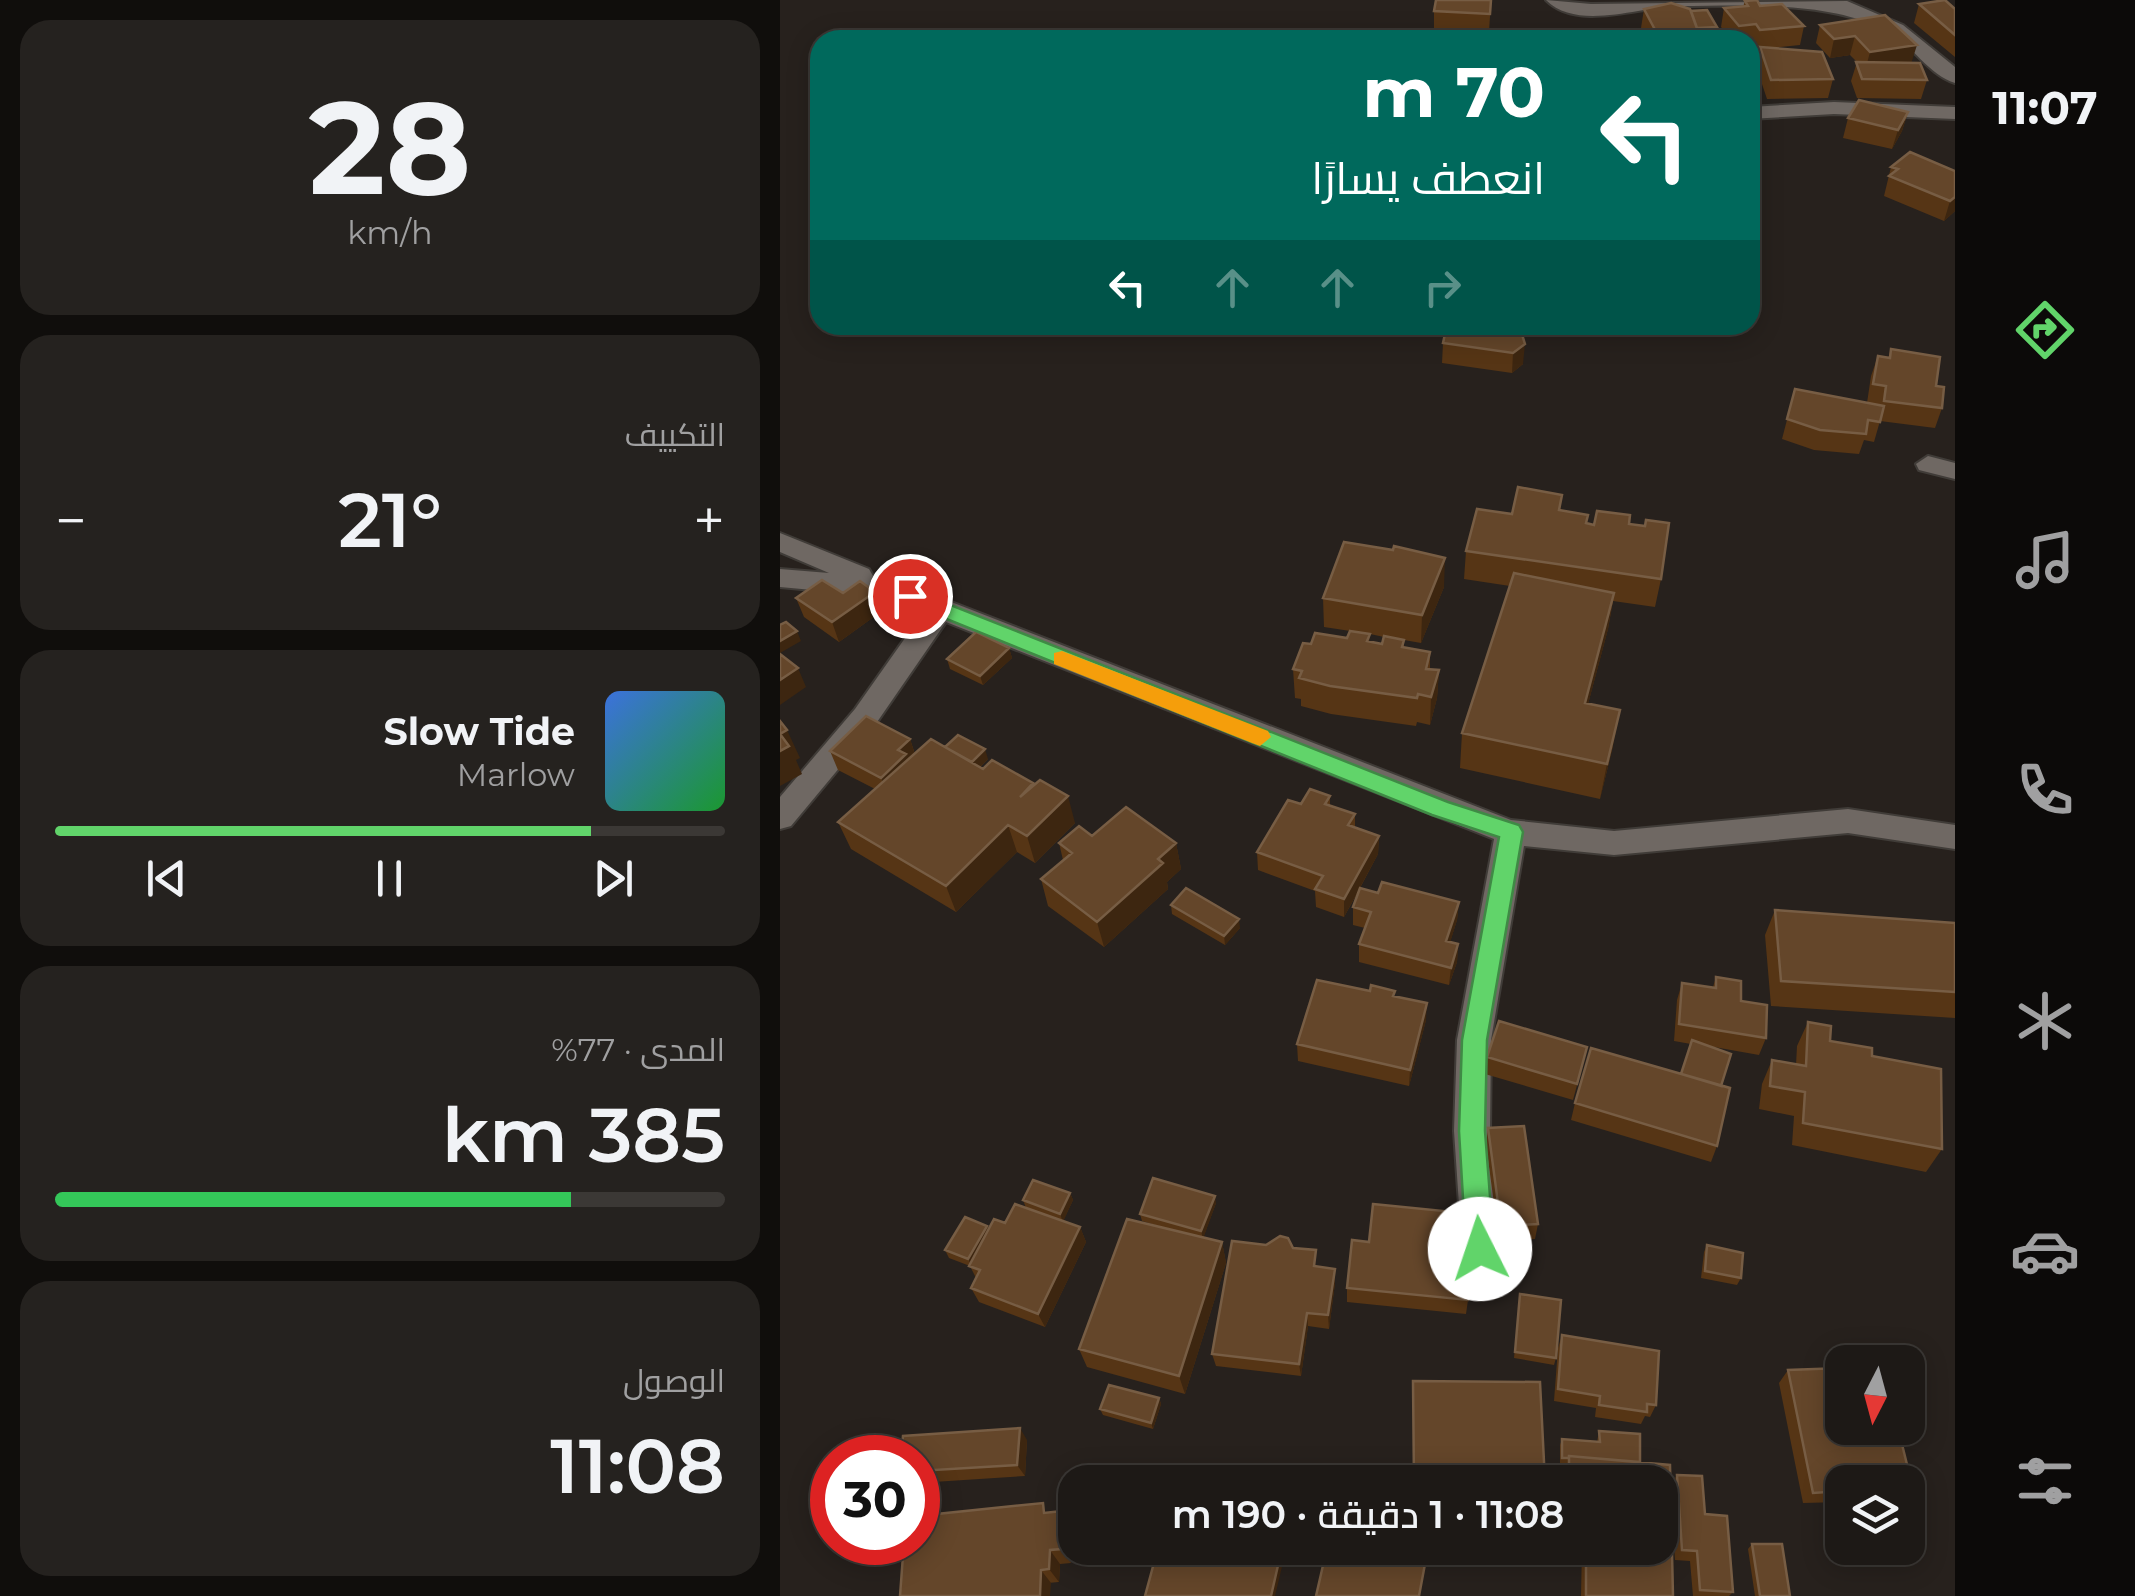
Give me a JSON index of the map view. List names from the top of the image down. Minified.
{"north":"bottom","page":{"tabs":"11:07","tile":[["28","km/h"],"التكييف",["المدى · 77%","385 km"],["الوصول","11:08"]],"turn":["70 m","انعطف يسارًا"],"heat":["−","21°","+"],"song":["Slow Tide","Marlow"],"limit":"30","trip":"11:08 · 1 دقيقة · 190 m"}}
